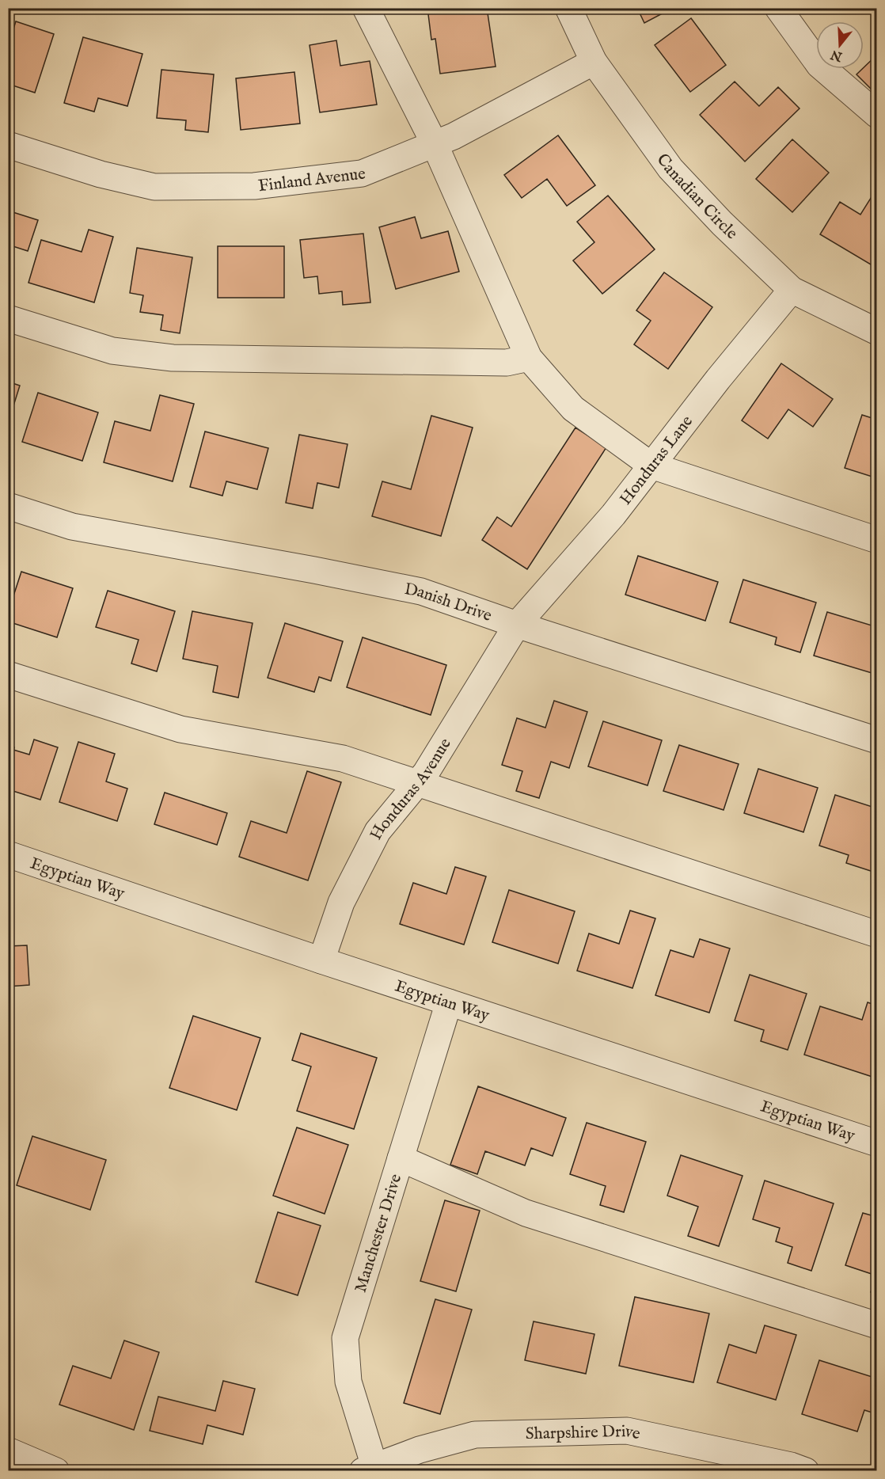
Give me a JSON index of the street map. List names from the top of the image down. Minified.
{"streets":{"street":["Finland Avenue","Canadian Circle","Honduras Lane","Danish Drive","Honduras Avenue","Egyptian Way","Manchester Drive","Sharpshire Drive"]},"crossings":[["Finland Avenue","Canadian Circle"],["Canadian Circle","Honduras Lane"],["Honduras Lane","Danish Drive"],["Honduras Lane","Honduras Avenue"],["Danish Drive","Honduras Avenue"],["Honduras Avenue","Egyptian Way"],["Egyptian Way","Manchester Drive"],["Manchester Drive","Sharpshire Drive"]],"north":"bottom"}
